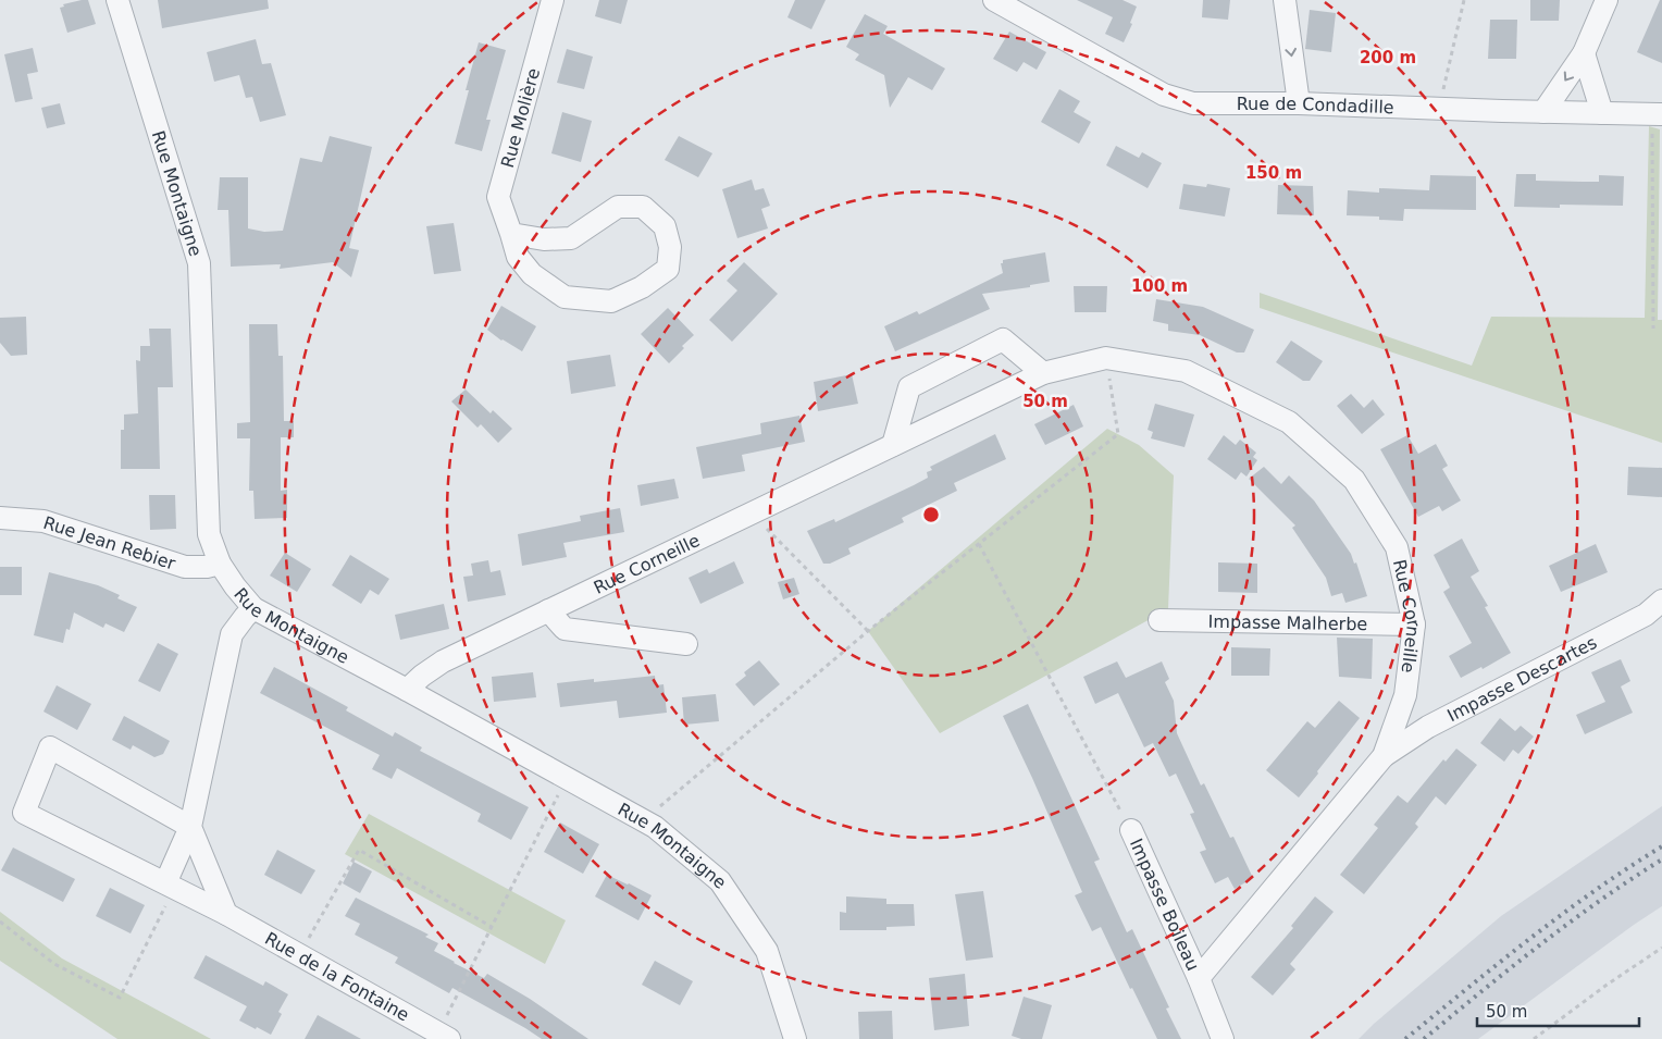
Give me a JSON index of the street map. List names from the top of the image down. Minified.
{"streets":{"street":["Rue de Condadille","Rue Molière","Rue Montaigne","Rue Jean Rebier","Rue Corneille","Impasse Malherbe","Impasse Descartes","Impasse Boileau","Rue de la Fontaine"]},"crossings":[["Rue Montaigne","Rue Jean Rebier"],["Rue Montaigne","Rue Corneille"],["Rue Corneille","Impasse Malherbe"],["Rue Corneille","Impasse Descartes"],["Rue Corneille","Impasse Boileau"]],"scale_bar":"50 m","rings":["200 m","150 m","100 m","50 m"]}
